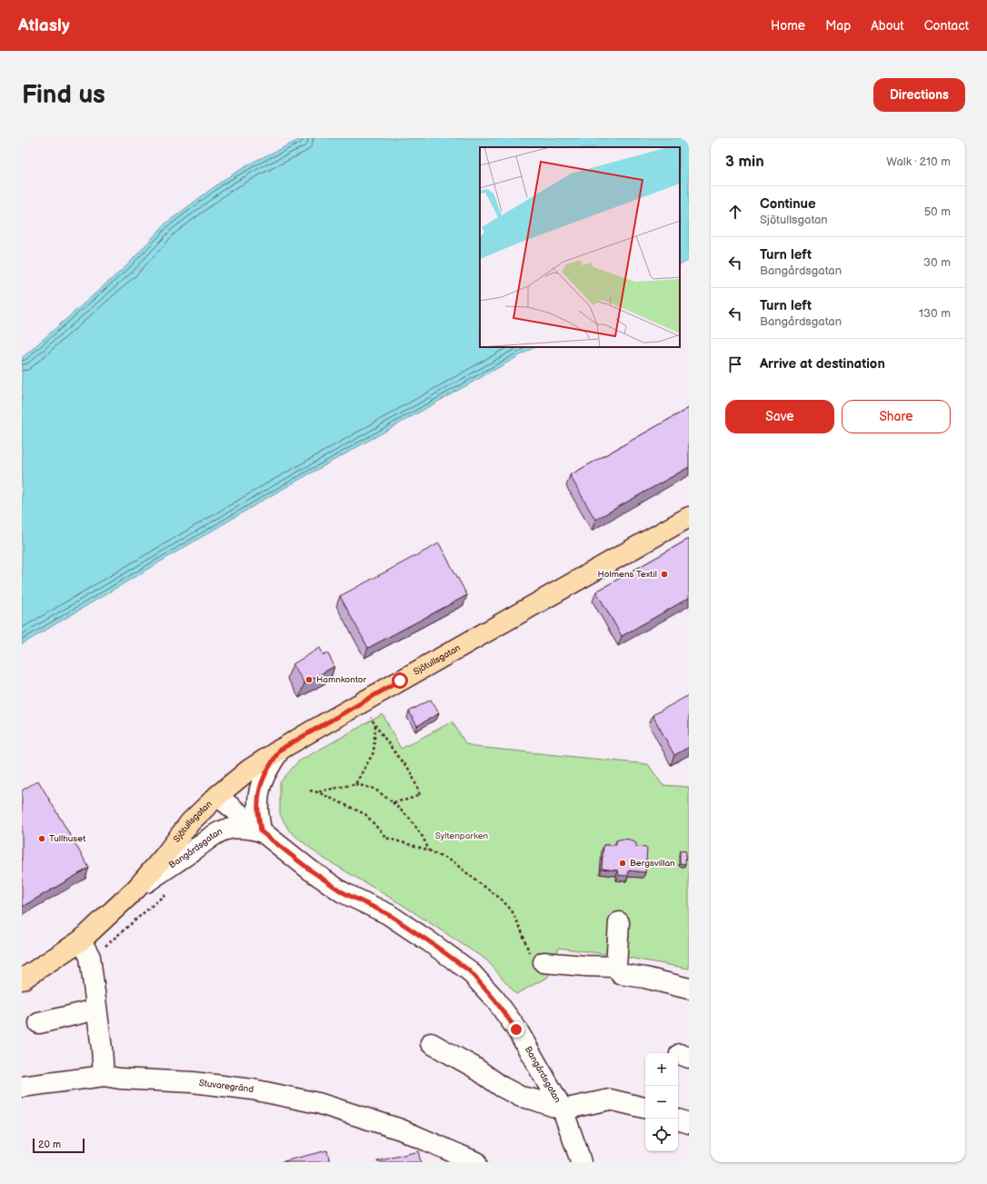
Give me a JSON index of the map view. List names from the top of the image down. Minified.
{"streets":{"main road":["Sjötullsgatan"],"street":["Bangårdsgatan","Stuvaregränd"]},"crossings":[["Sjötullsgatan","Bangårdsgatan"]],"parks":["Syltenparken"],"places":["Holmens Textil","Hamnkontor","Tullhuset","Bergsvillan"],"scale_bar":"20 m","page":{"header":"Atlasly","nav":["Home","Map","About","Contact"],"buttons":["Directions",["Save","Share"]],"title":"Find us","heading":["3 min","Walk · 210 m"],"list":[["Continue","Sjötullsgatan","50 m"],["Turn left","Bangårdsgatan","30 m"],["Turn left","Bangårdsgatan","130 m"],"Arrive at destination"],"map_buttons":["+","−"],"scale":"20 m"}}
